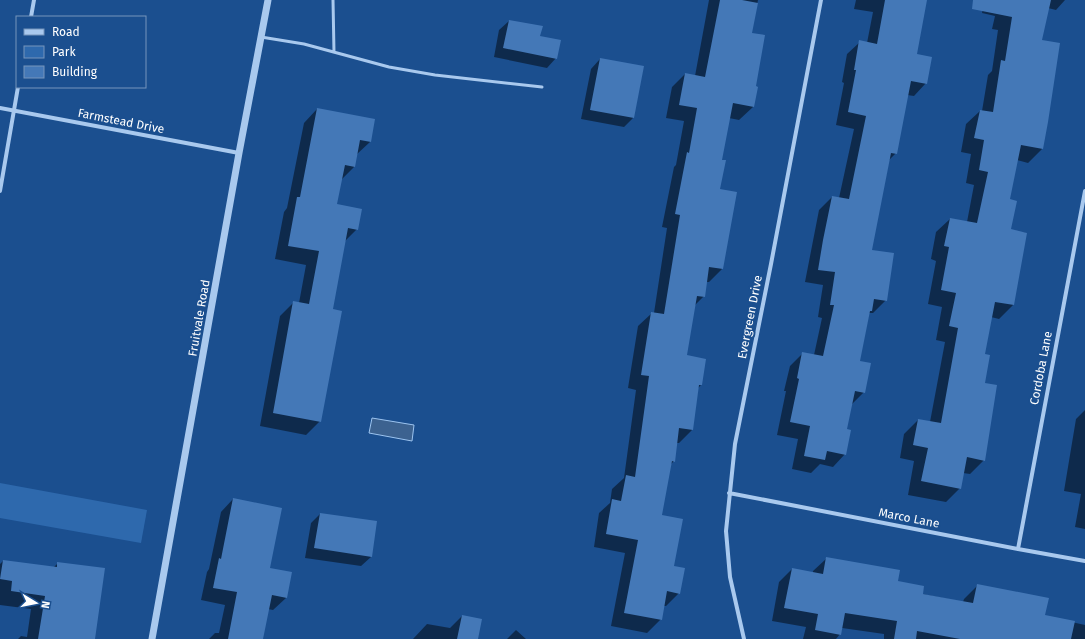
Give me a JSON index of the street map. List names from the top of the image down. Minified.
{"streets":{"street":["Farmstead Drive","Evergreen Drive","Fruitvale Road","Cordoba Lane","Marco Lane"]},"crossings":[["Farmstead Drive","Fruitvale Road"],["Evergreen Drive","Marco Lane"],["Cordoba Lane","Marco Lane"]],"legend":["Road","Park","Building"],"north":"right"}
